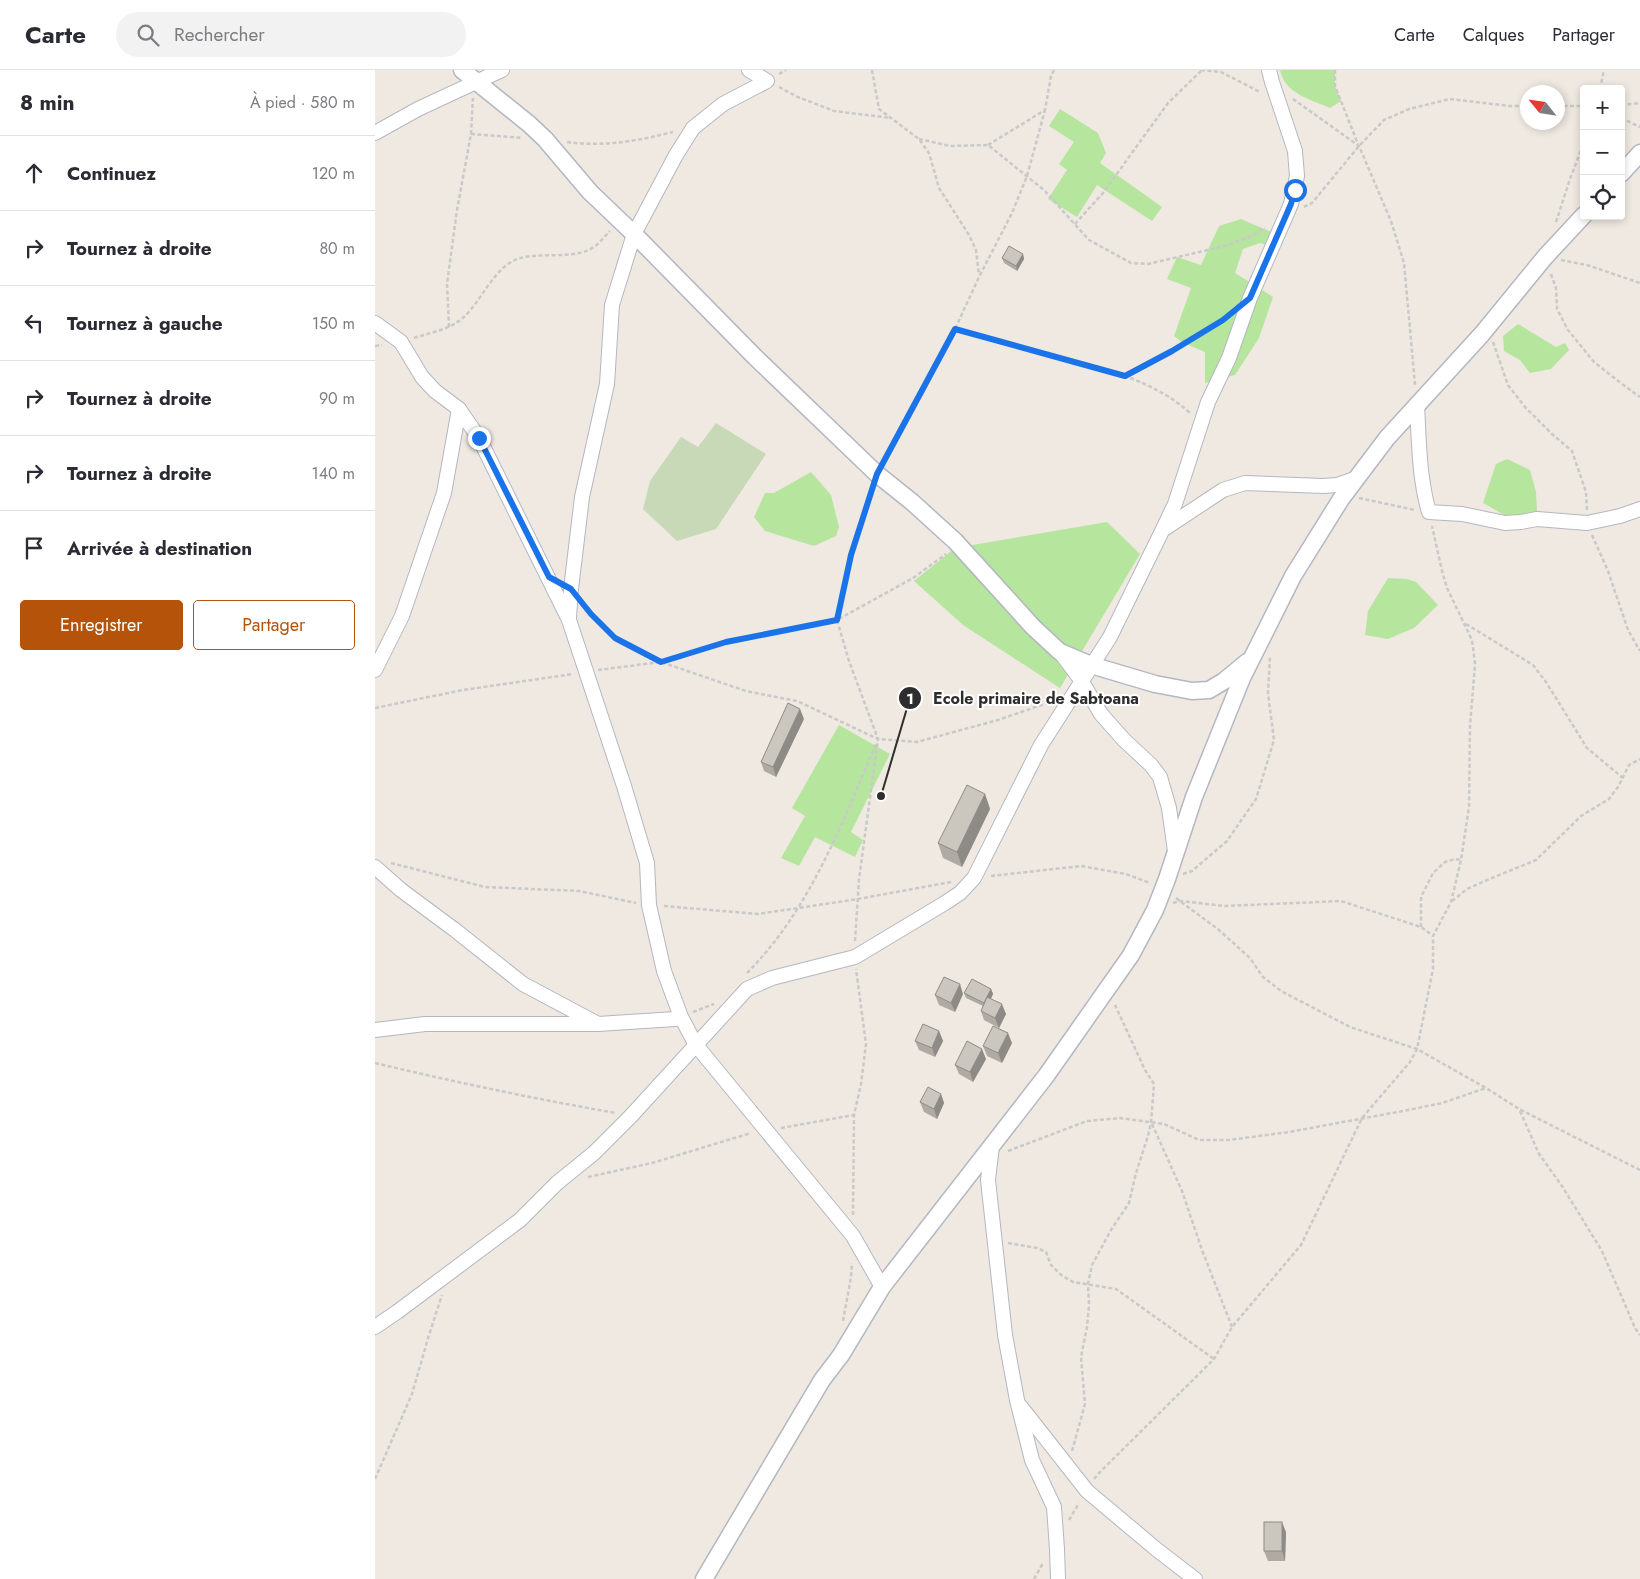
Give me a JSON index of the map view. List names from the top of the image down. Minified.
{"places":["Ecole primaire de Sabtoana"],"north":"top left","page":{"header":"Carte","search":"Rechercher","nav":["Carte","Calques","Partager"],"heading":["8 min","À pied · 580 m"],"map_buttons":["+","−"],"list":[["Continuez","120 m"],["Tournez à droite","80 m"],["Tournez à gauche","150 m"],["Tournez à droite","90 m"],["Tournez à droite","140 m"],"Arrivée à destination"],"buttons":["Enregistrer","Partager"]}}
